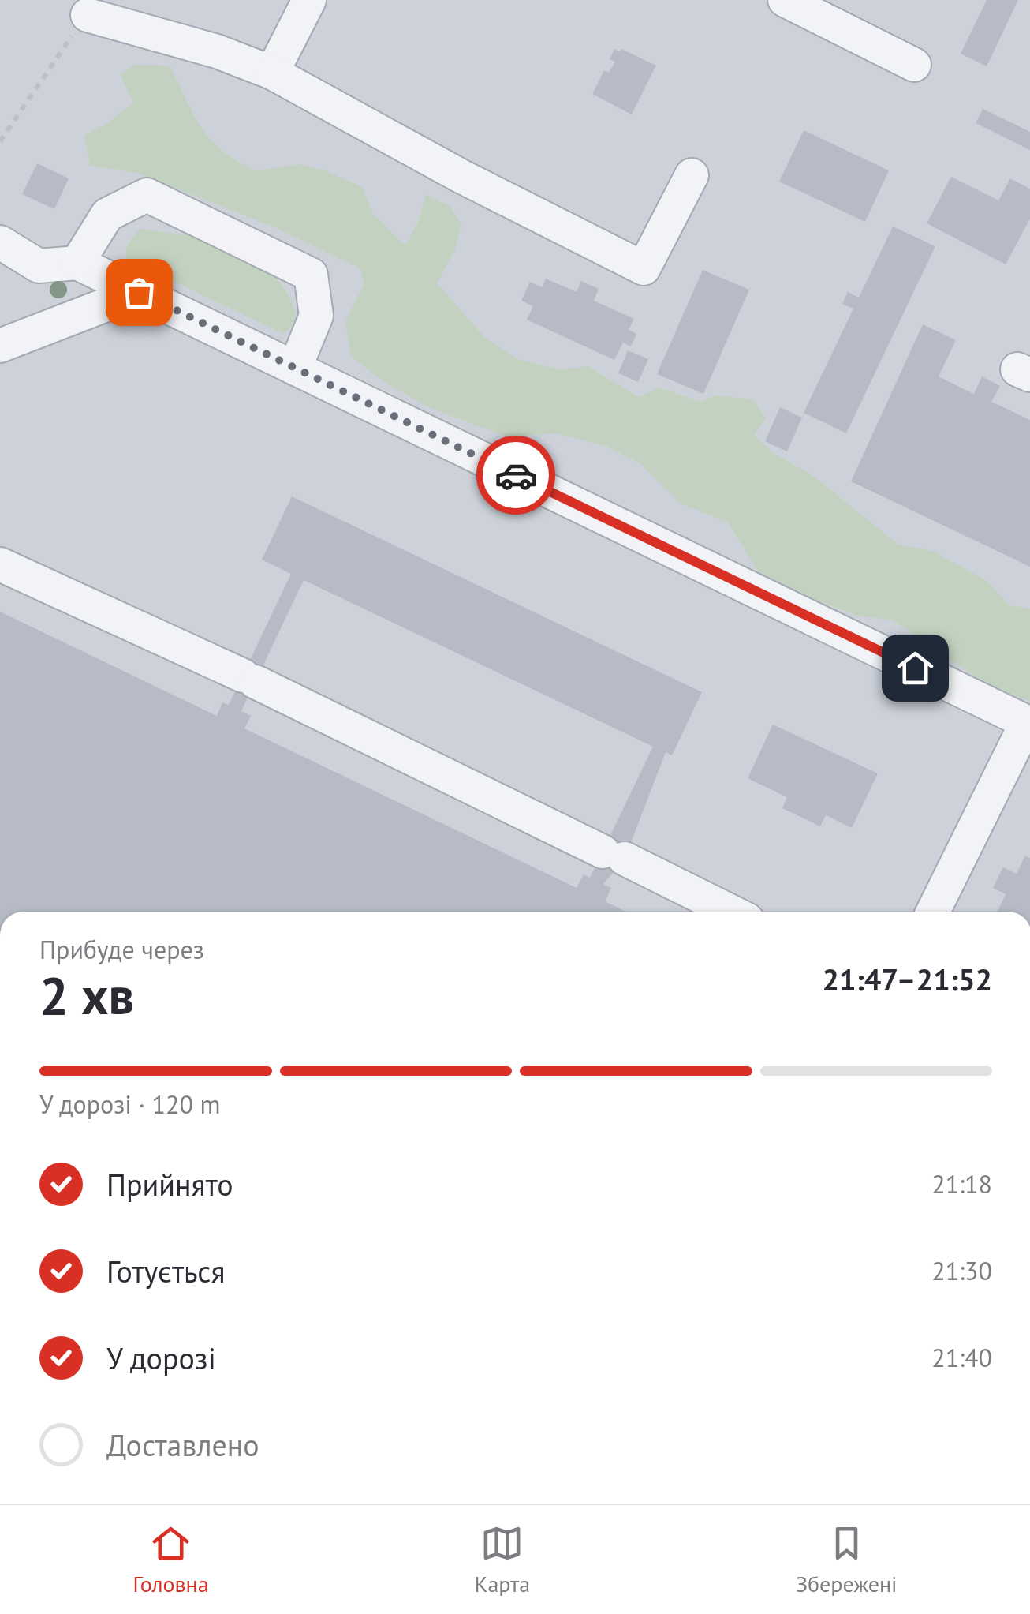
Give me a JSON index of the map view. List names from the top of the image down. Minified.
{"page":{"heading":["2 хв","Прибуде через","21:47–21:52"],"bar":"У дорозі · 120 m","list":[["Прийнято","21:18"],["Готується","21:30"],["У дорозі","21:40"],"Доставлено"],"tabs":["Головна","Карта","Збережені"]}}
